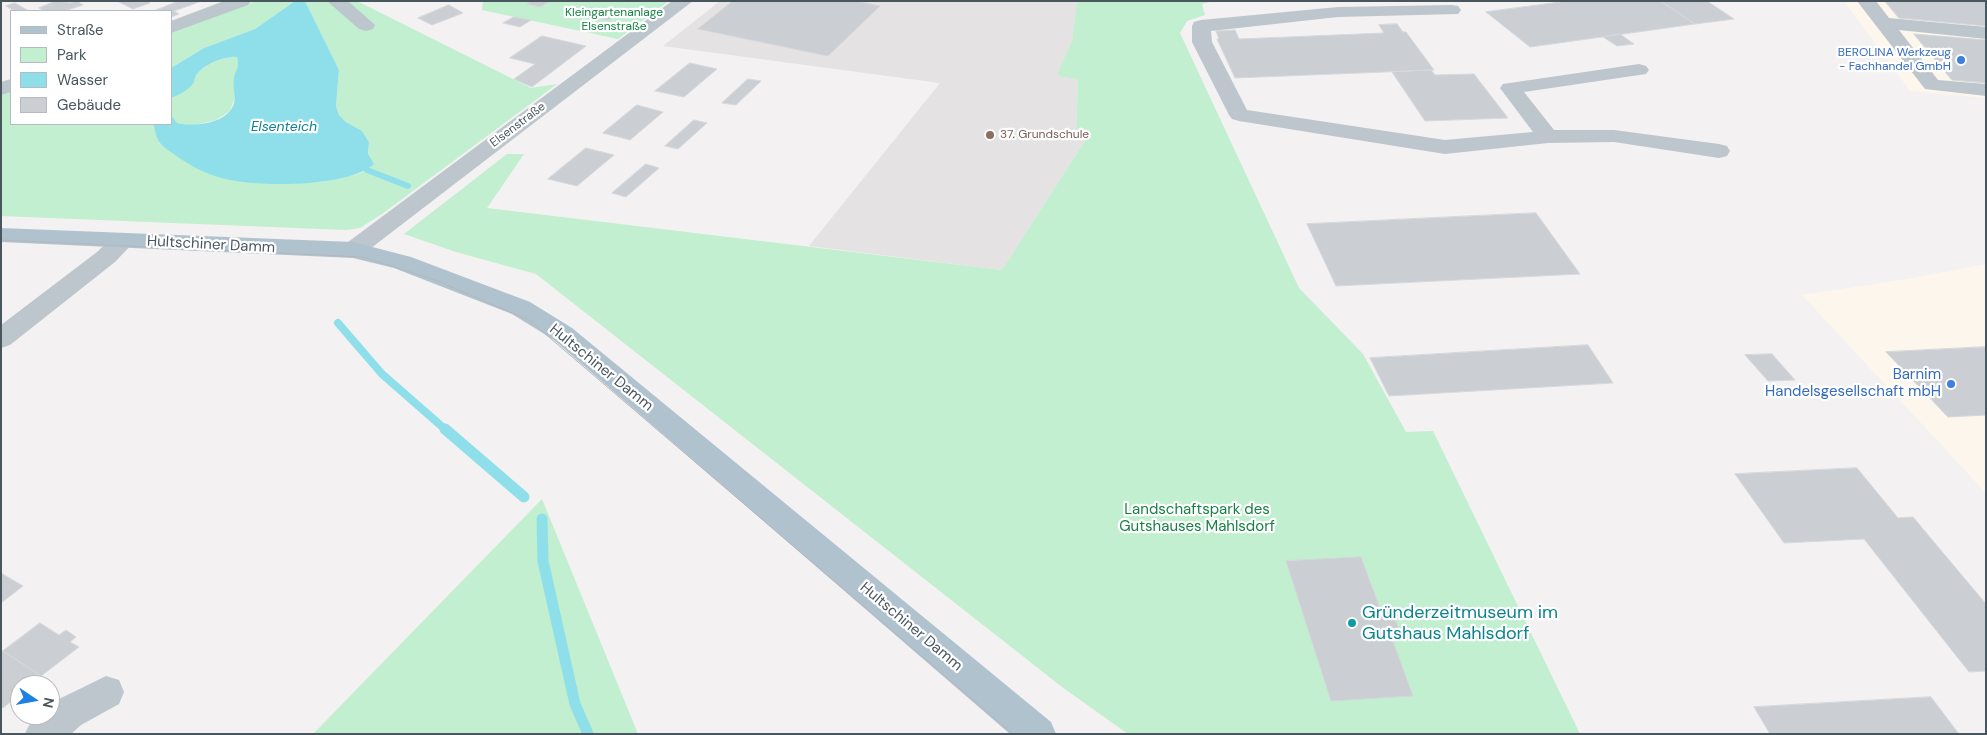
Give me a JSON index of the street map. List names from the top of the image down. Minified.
{"streets":{"main road":["Hultschiner Damm"],"street":["Elsenstraße"]},"crossings":[["Elsenstraße","Hultschiner Damm"]],"water":["Elsenteich"],"parks":["Kleingartenanlage Elsenstraße","Landschaftspark des Gutshauses Mahlsdorf"],"places":["BEROLINA Werkzeug - Fachhandel GmbH","37. Grundschule","Barnim Handelsgesellschaft mbH","Gründerzeitmuseum im Gutshaus Mahlsdorf"],"legend":["Straße","Park","Wasser","Gebäude"],"north":"right"}
